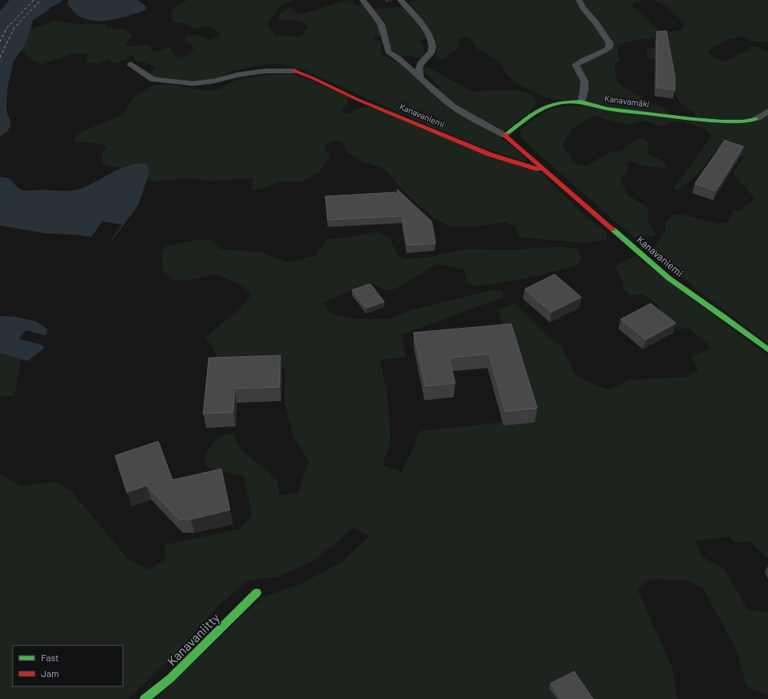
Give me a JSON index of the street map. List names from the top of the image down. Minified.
{"streets":{"street":["Kanavamäki","Kanavaniemi","Kanavaniitty"]},"crossings":[["Kanavamäki","Kanavaniemi"]],"legend":["Fast","Jam"]}
